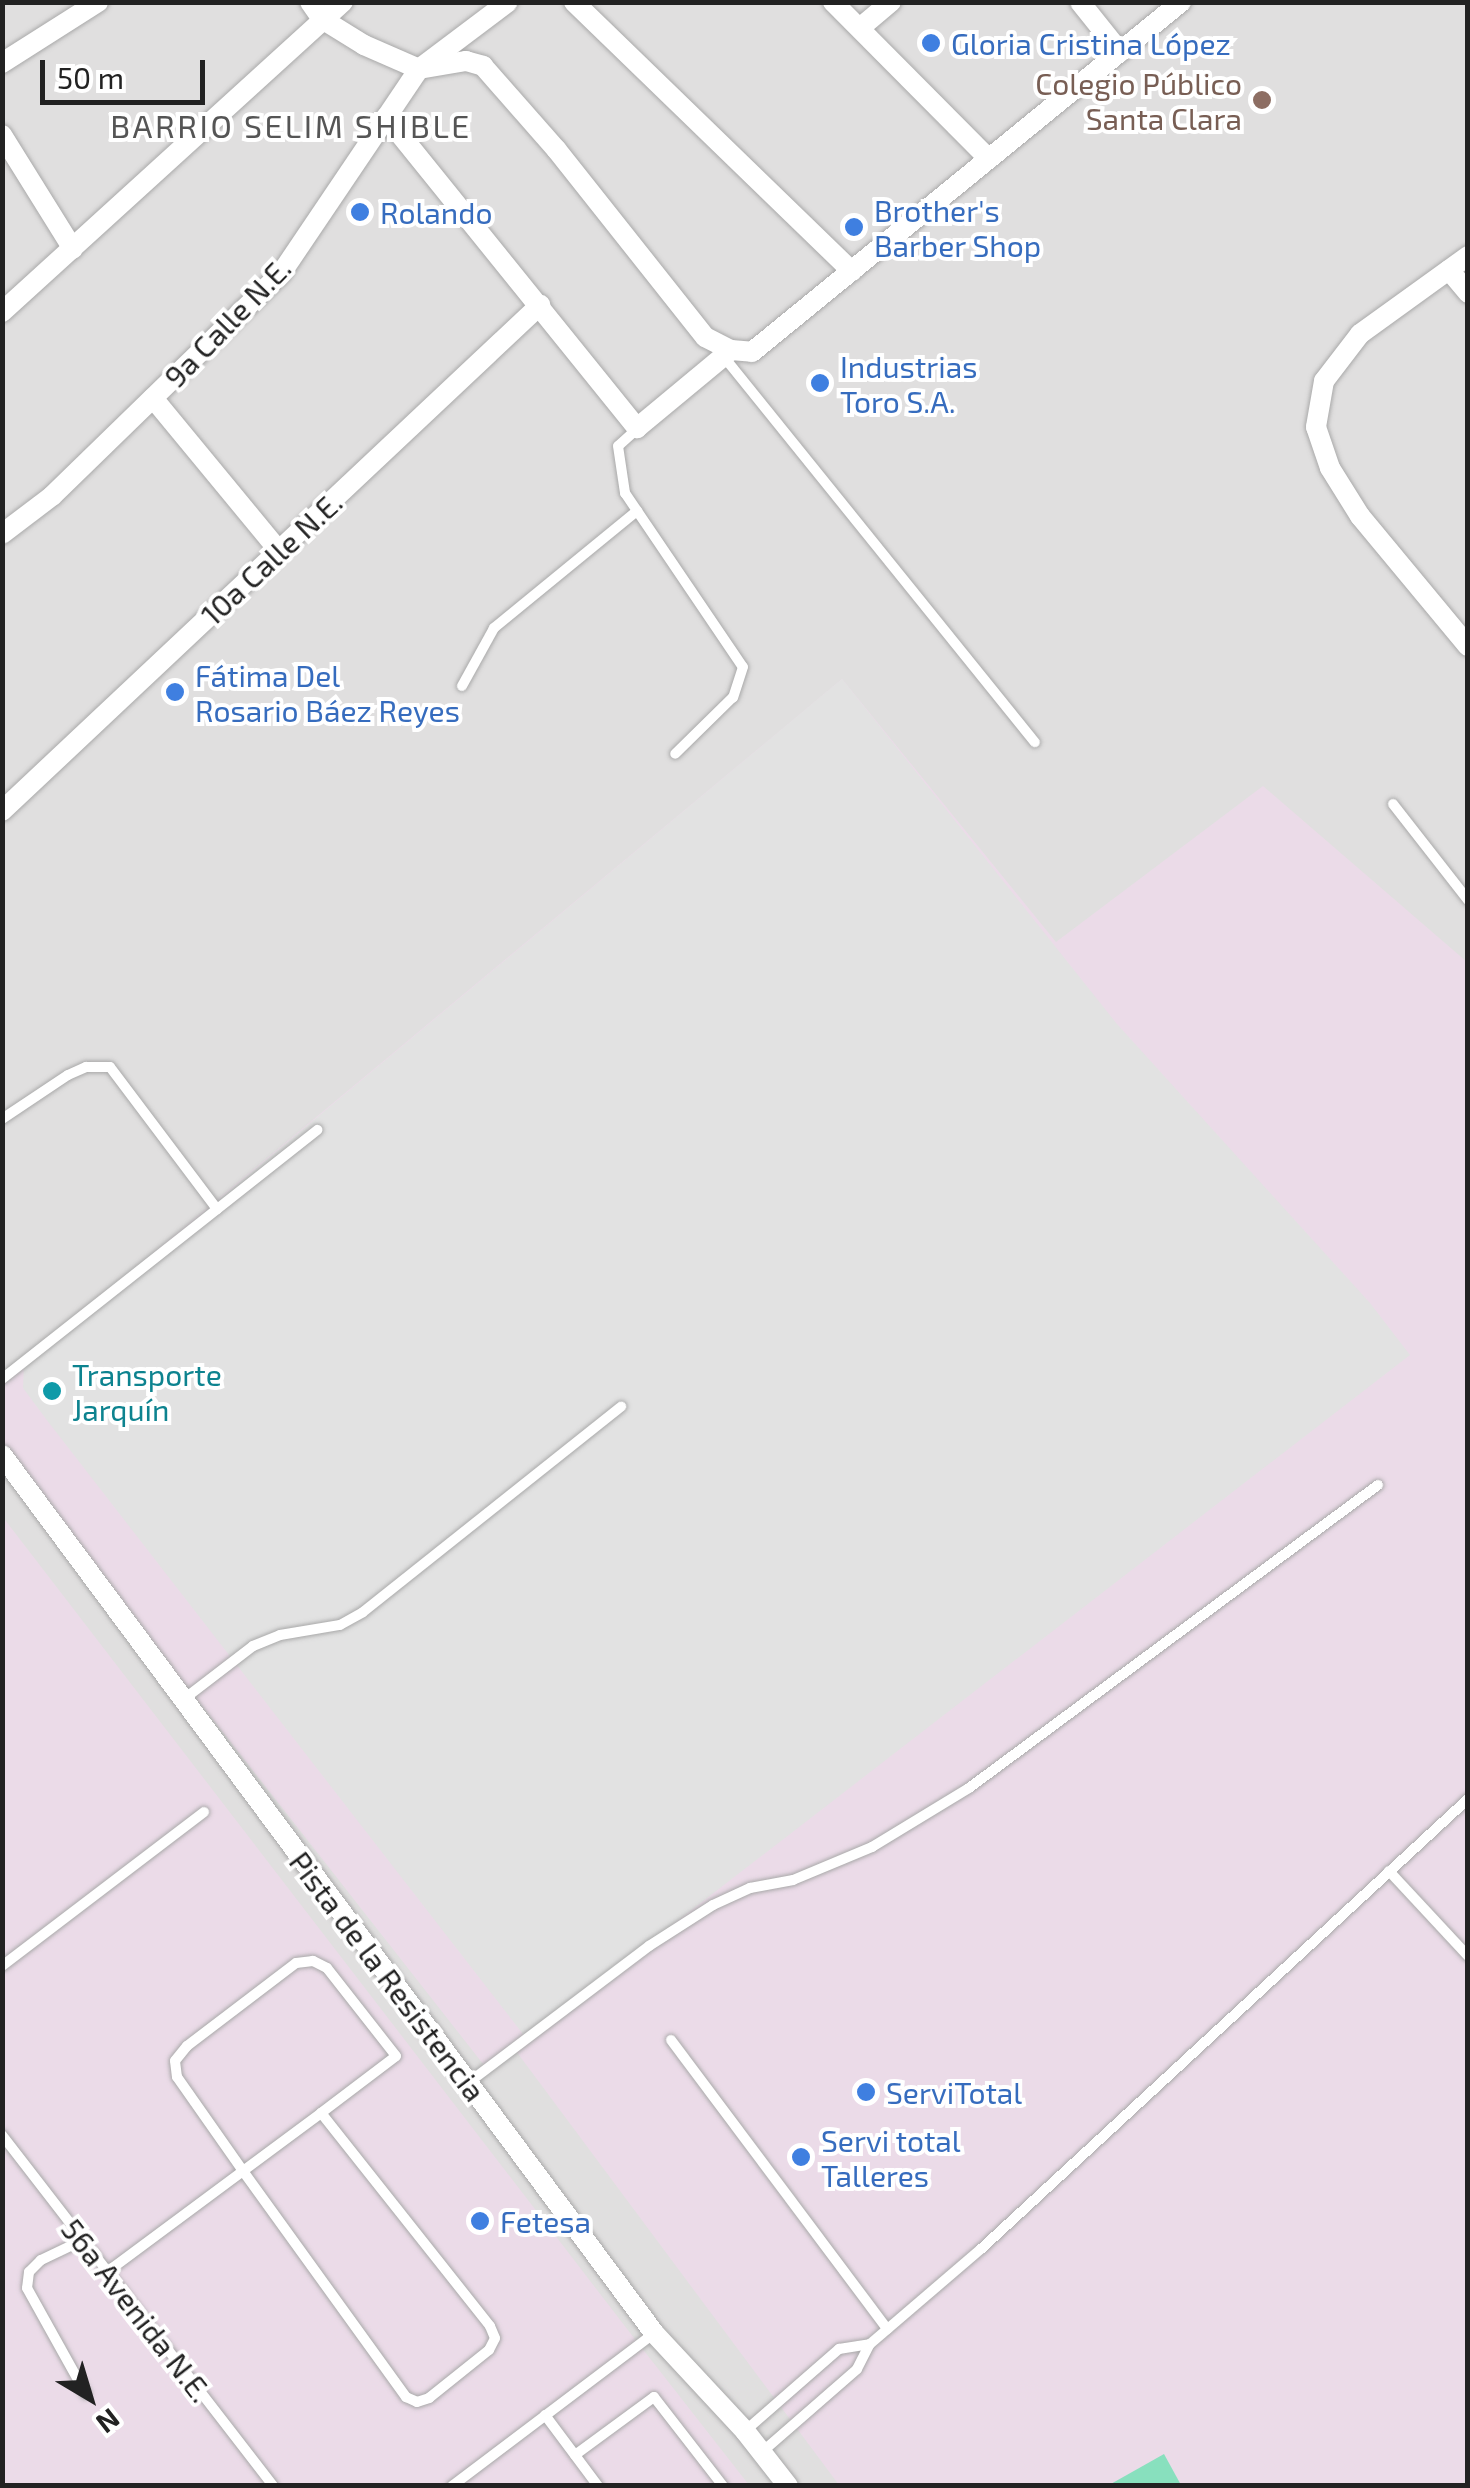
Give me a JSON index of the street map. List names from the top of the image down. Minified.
{"streets":{"street":["9a Calle N.E.","10a Calle N.E.","Pista de la Resistencia"],"lane":["56a Avenida N.E."]},"districts":["BARRIO SELIM SHIBLE"],"places":["Gloria Cristina López","Colegio Público Santa Clara","Rolando","Brother's Barber Shop","Industrias Toro S.A.","Fátima Del Rosario Báez Reyes","Transporte Jarquín","ServiTotal","Servi total Talleres","Fetesa"],"scale_bar":"50 m","north":"bottom right"}
